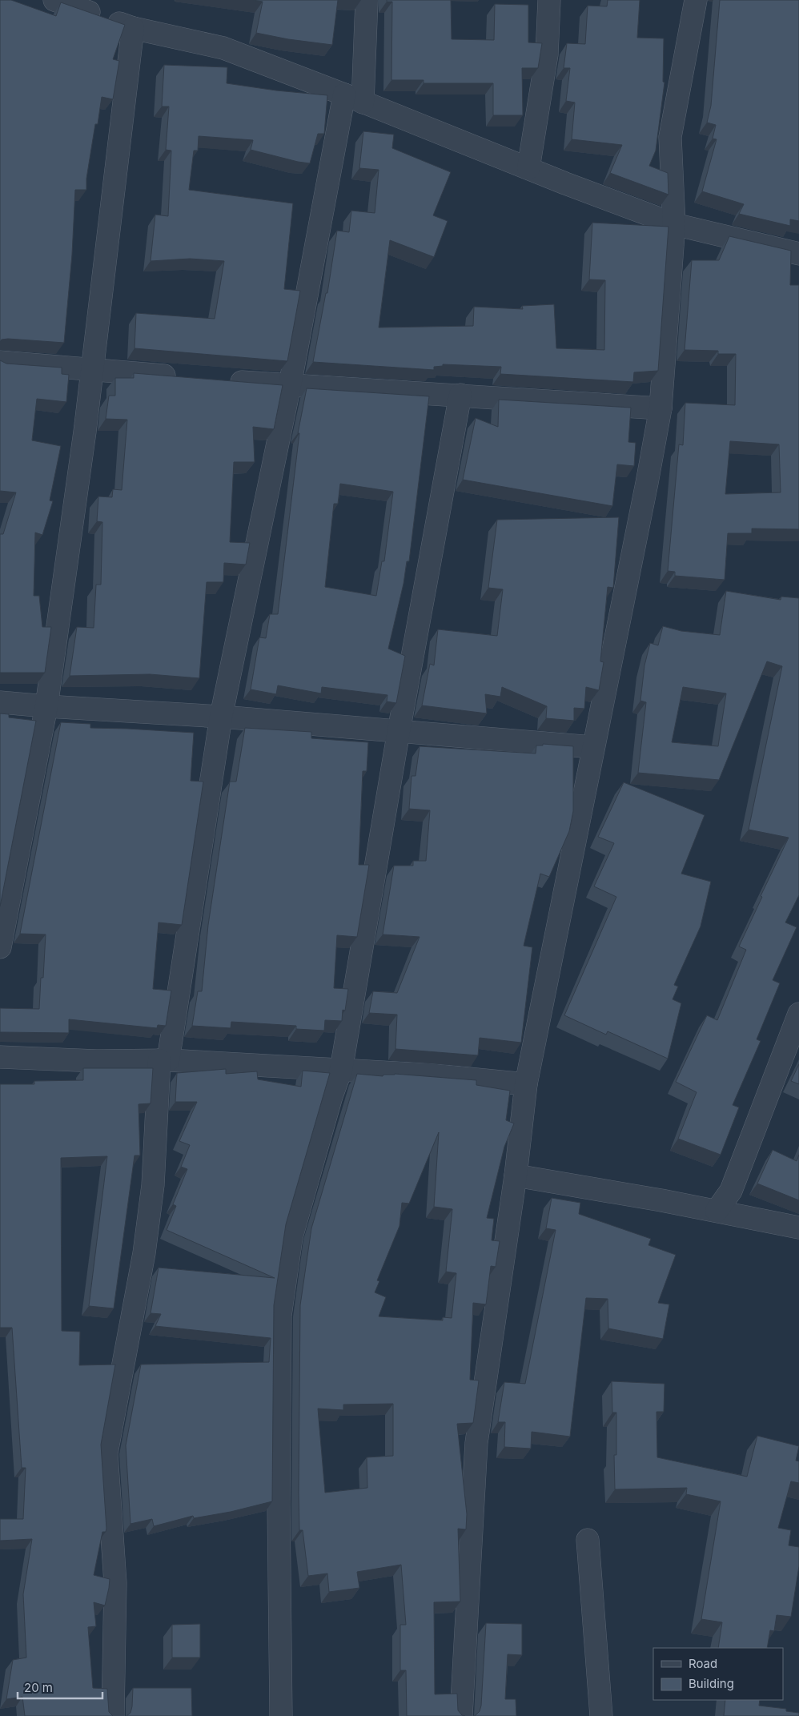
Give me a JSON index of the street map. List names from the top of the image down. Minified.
{"legend":["Road","Building"],"scale_bar":"20 m"}
